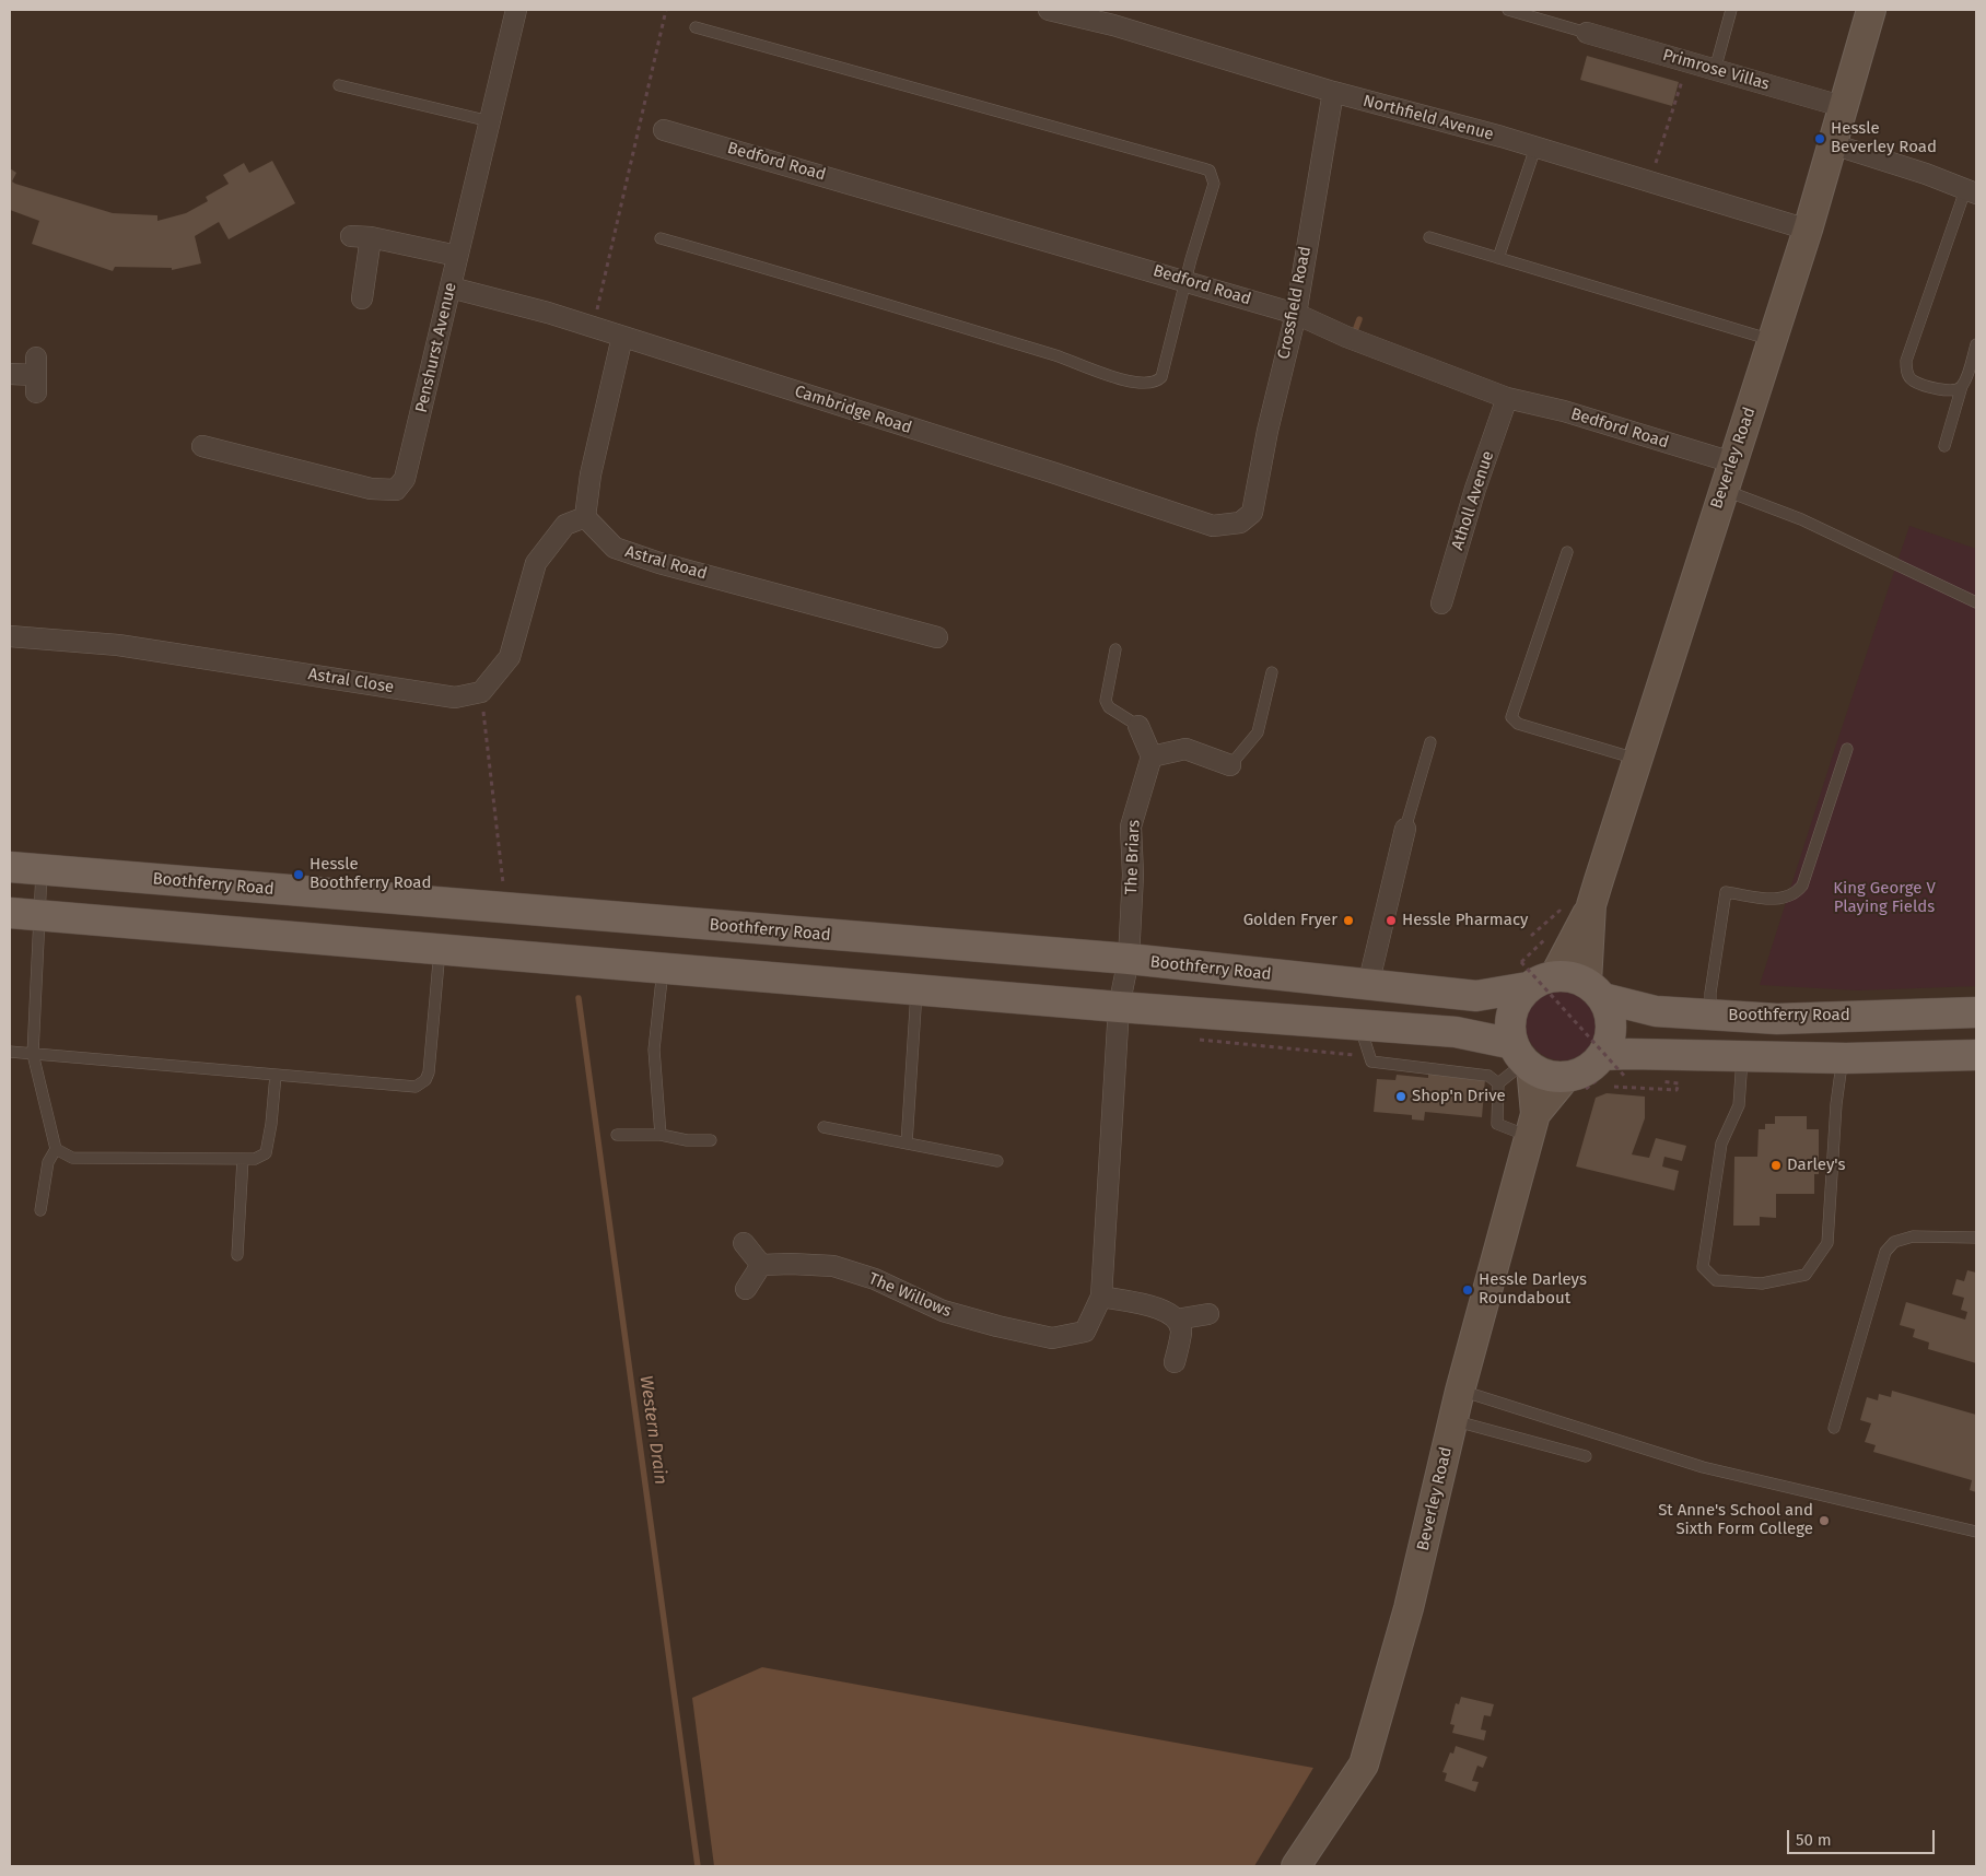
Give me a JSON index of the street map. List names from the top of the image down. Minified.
{"streets":{"main road":["Boothferry Road"],"street":["Primrose Villas","Northfield Avenue","Bedford Road","Crossfield Road","Penshurst Avenue","Cambridge Road","Beverley Road","Atholl Avenue","Astral Road","Astral Close","The Briars","The Willows"]},"crossings":[["Primrose Villas","Beverley Road"],["Northfield Avenue","Crossfield Road"],["Northfield Avenue","Beverley Road"],["Bedford Road","Crossfield Road"],["Bedford Road","Beverley Road"],["Bedford Road","Atholl Avenue"],["Crossfield Road","Cambridge Road"],["Penshurst Avenue","Cambridge Road"],["Beverley Road","Boothferry Road"],["The Briars","Boothferry Road"],["The Briars","The Willows"]],"water":["Western Drain"],"parks":["King George V Playing Fields"],"places":["Hessle Beverley Road","Hessle Boothferry Road","Golden Fryer","Hessle Pharmacy","Shop'n Drive","Darley's","Hessle Darleys Roundabout","St Anne's School and Sixth Form College"],"scale_bar":"50 m"}
